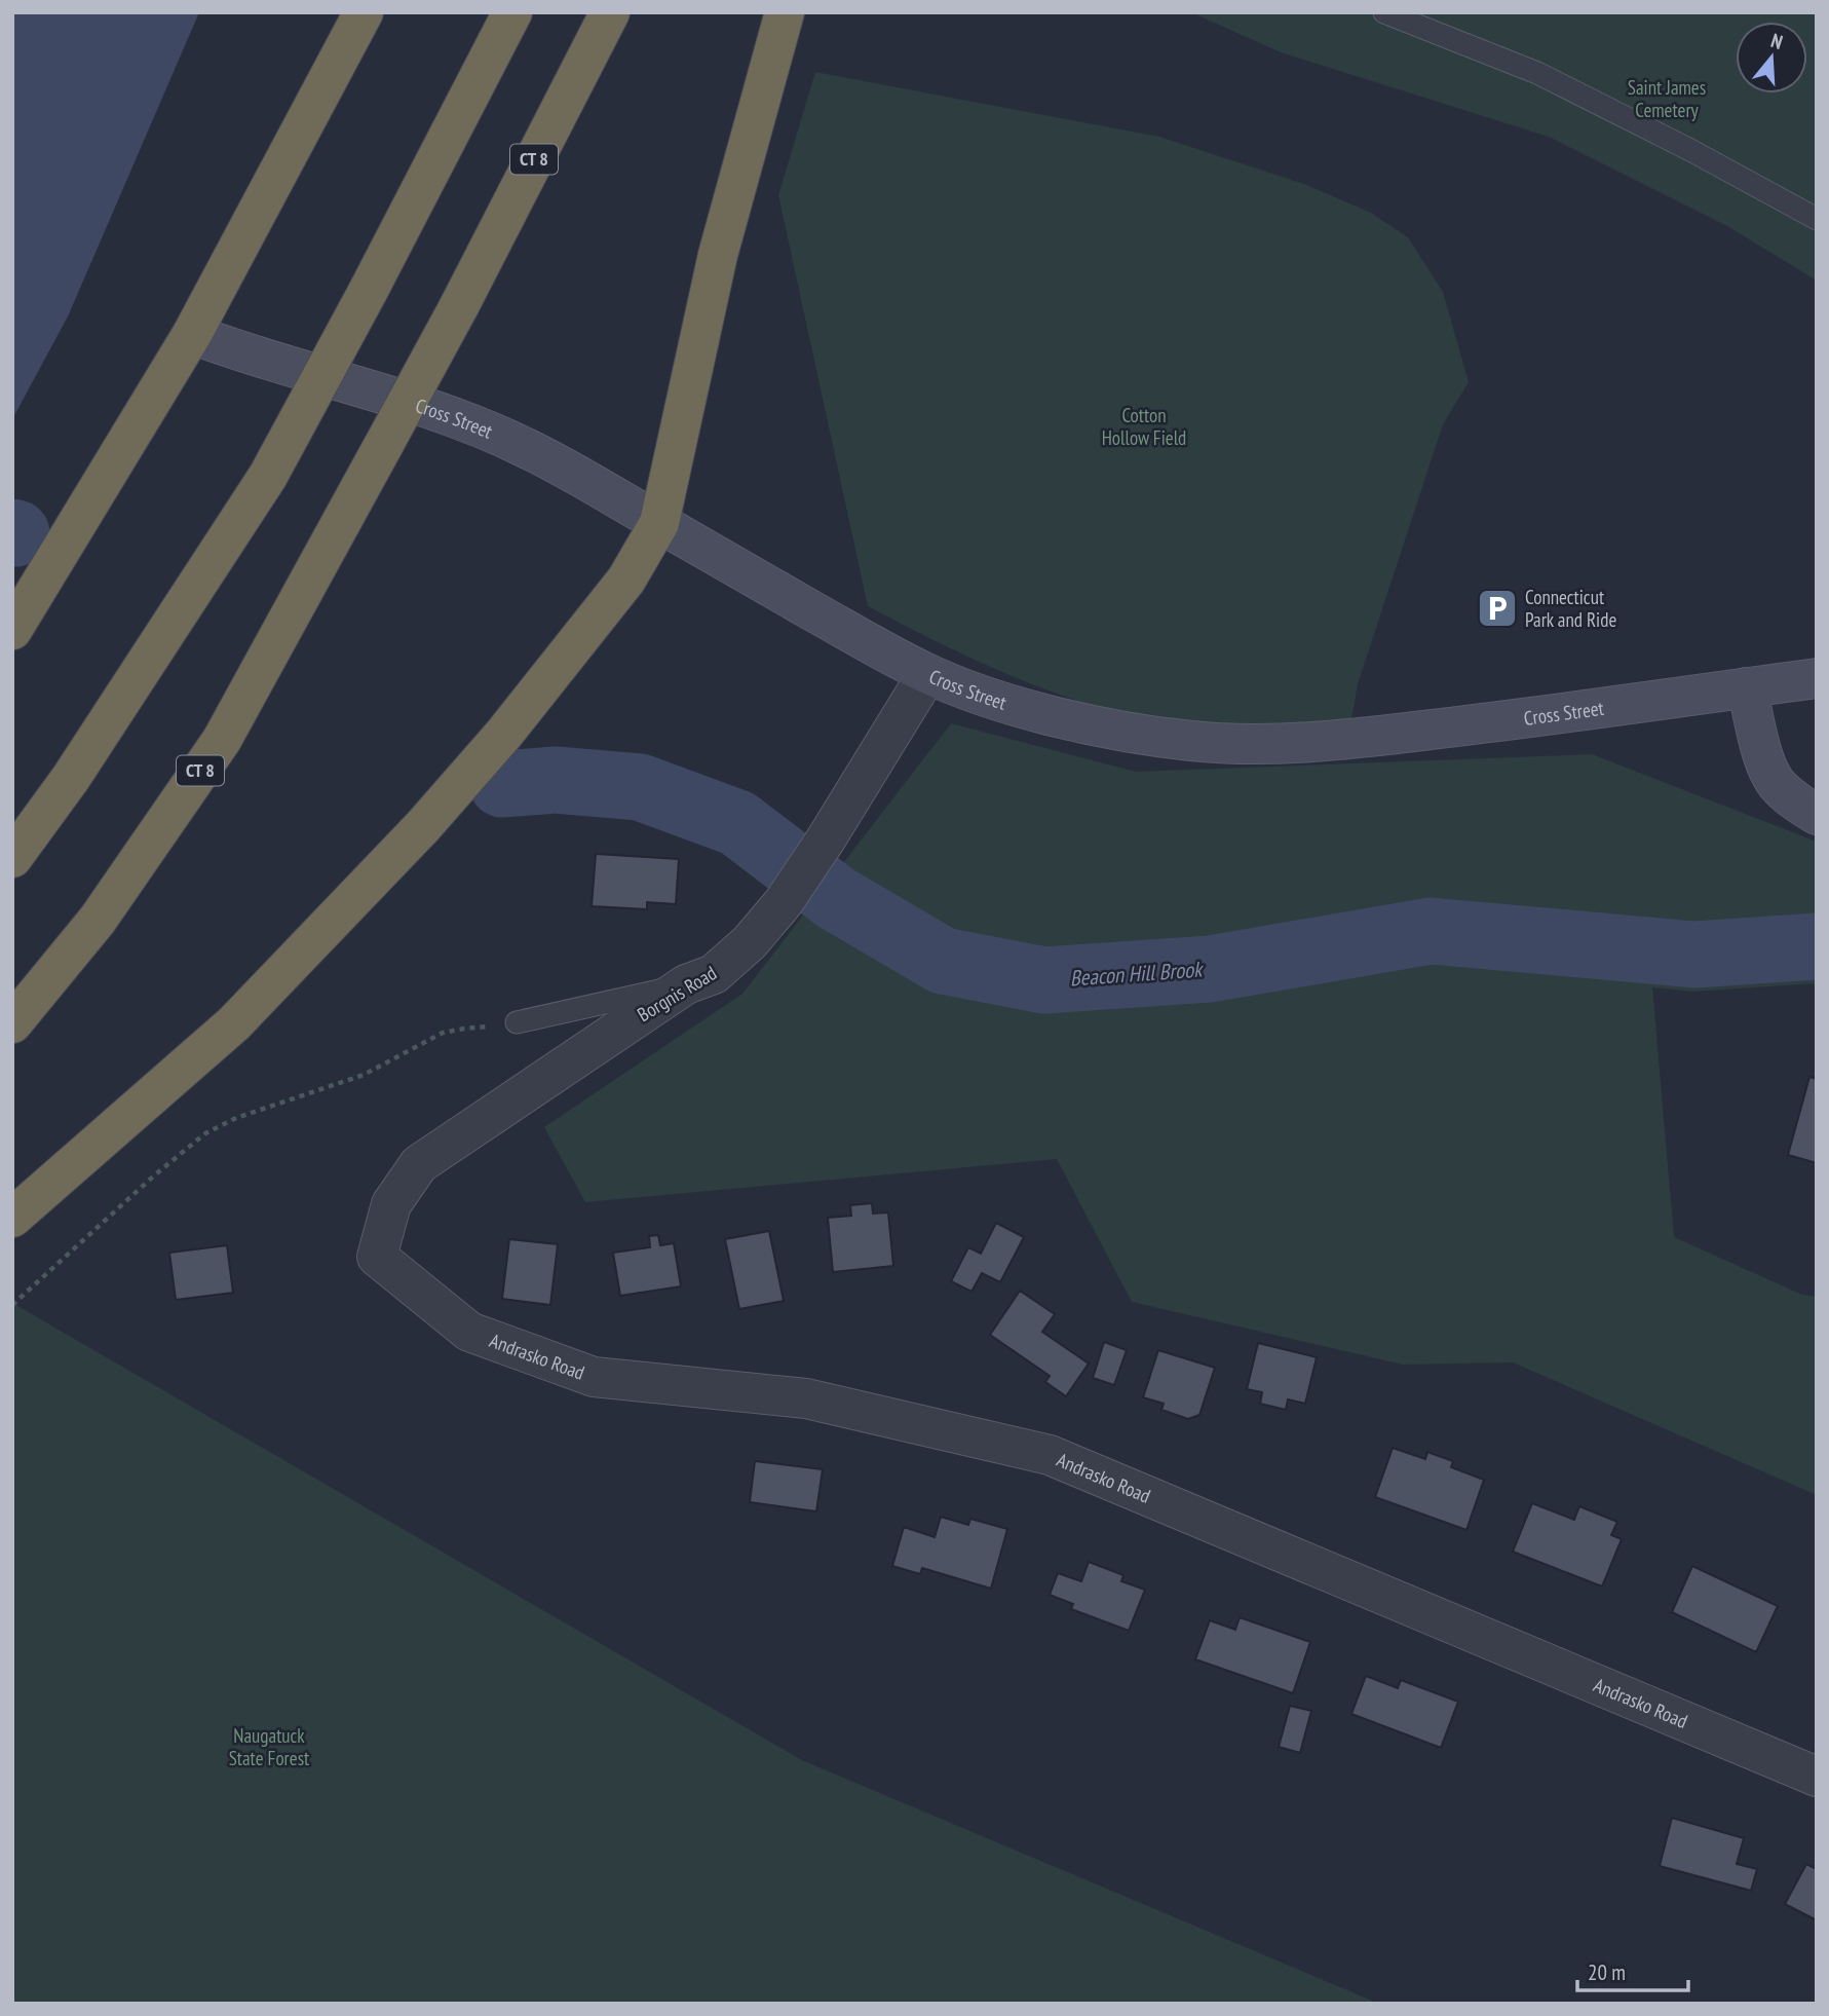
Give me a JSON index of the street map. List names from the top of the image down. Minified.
{"streets":{"highway":["CT 8"],"street":["Cross Street","Borgnis Road","Andrasko Road"]},"crossings":[["Cross Street","Borgnis Road"],["Borgnis Road","Andrasko Road"]],"water":["Beacon Hill Brook"],"parks":["Saint James Cemetery","Cotton Hollow Field","Naugatuck State Forest"],"places":{"parking":["Connecticut Park and Ride"]},"scale_bar":"20 m","north":"top"}
